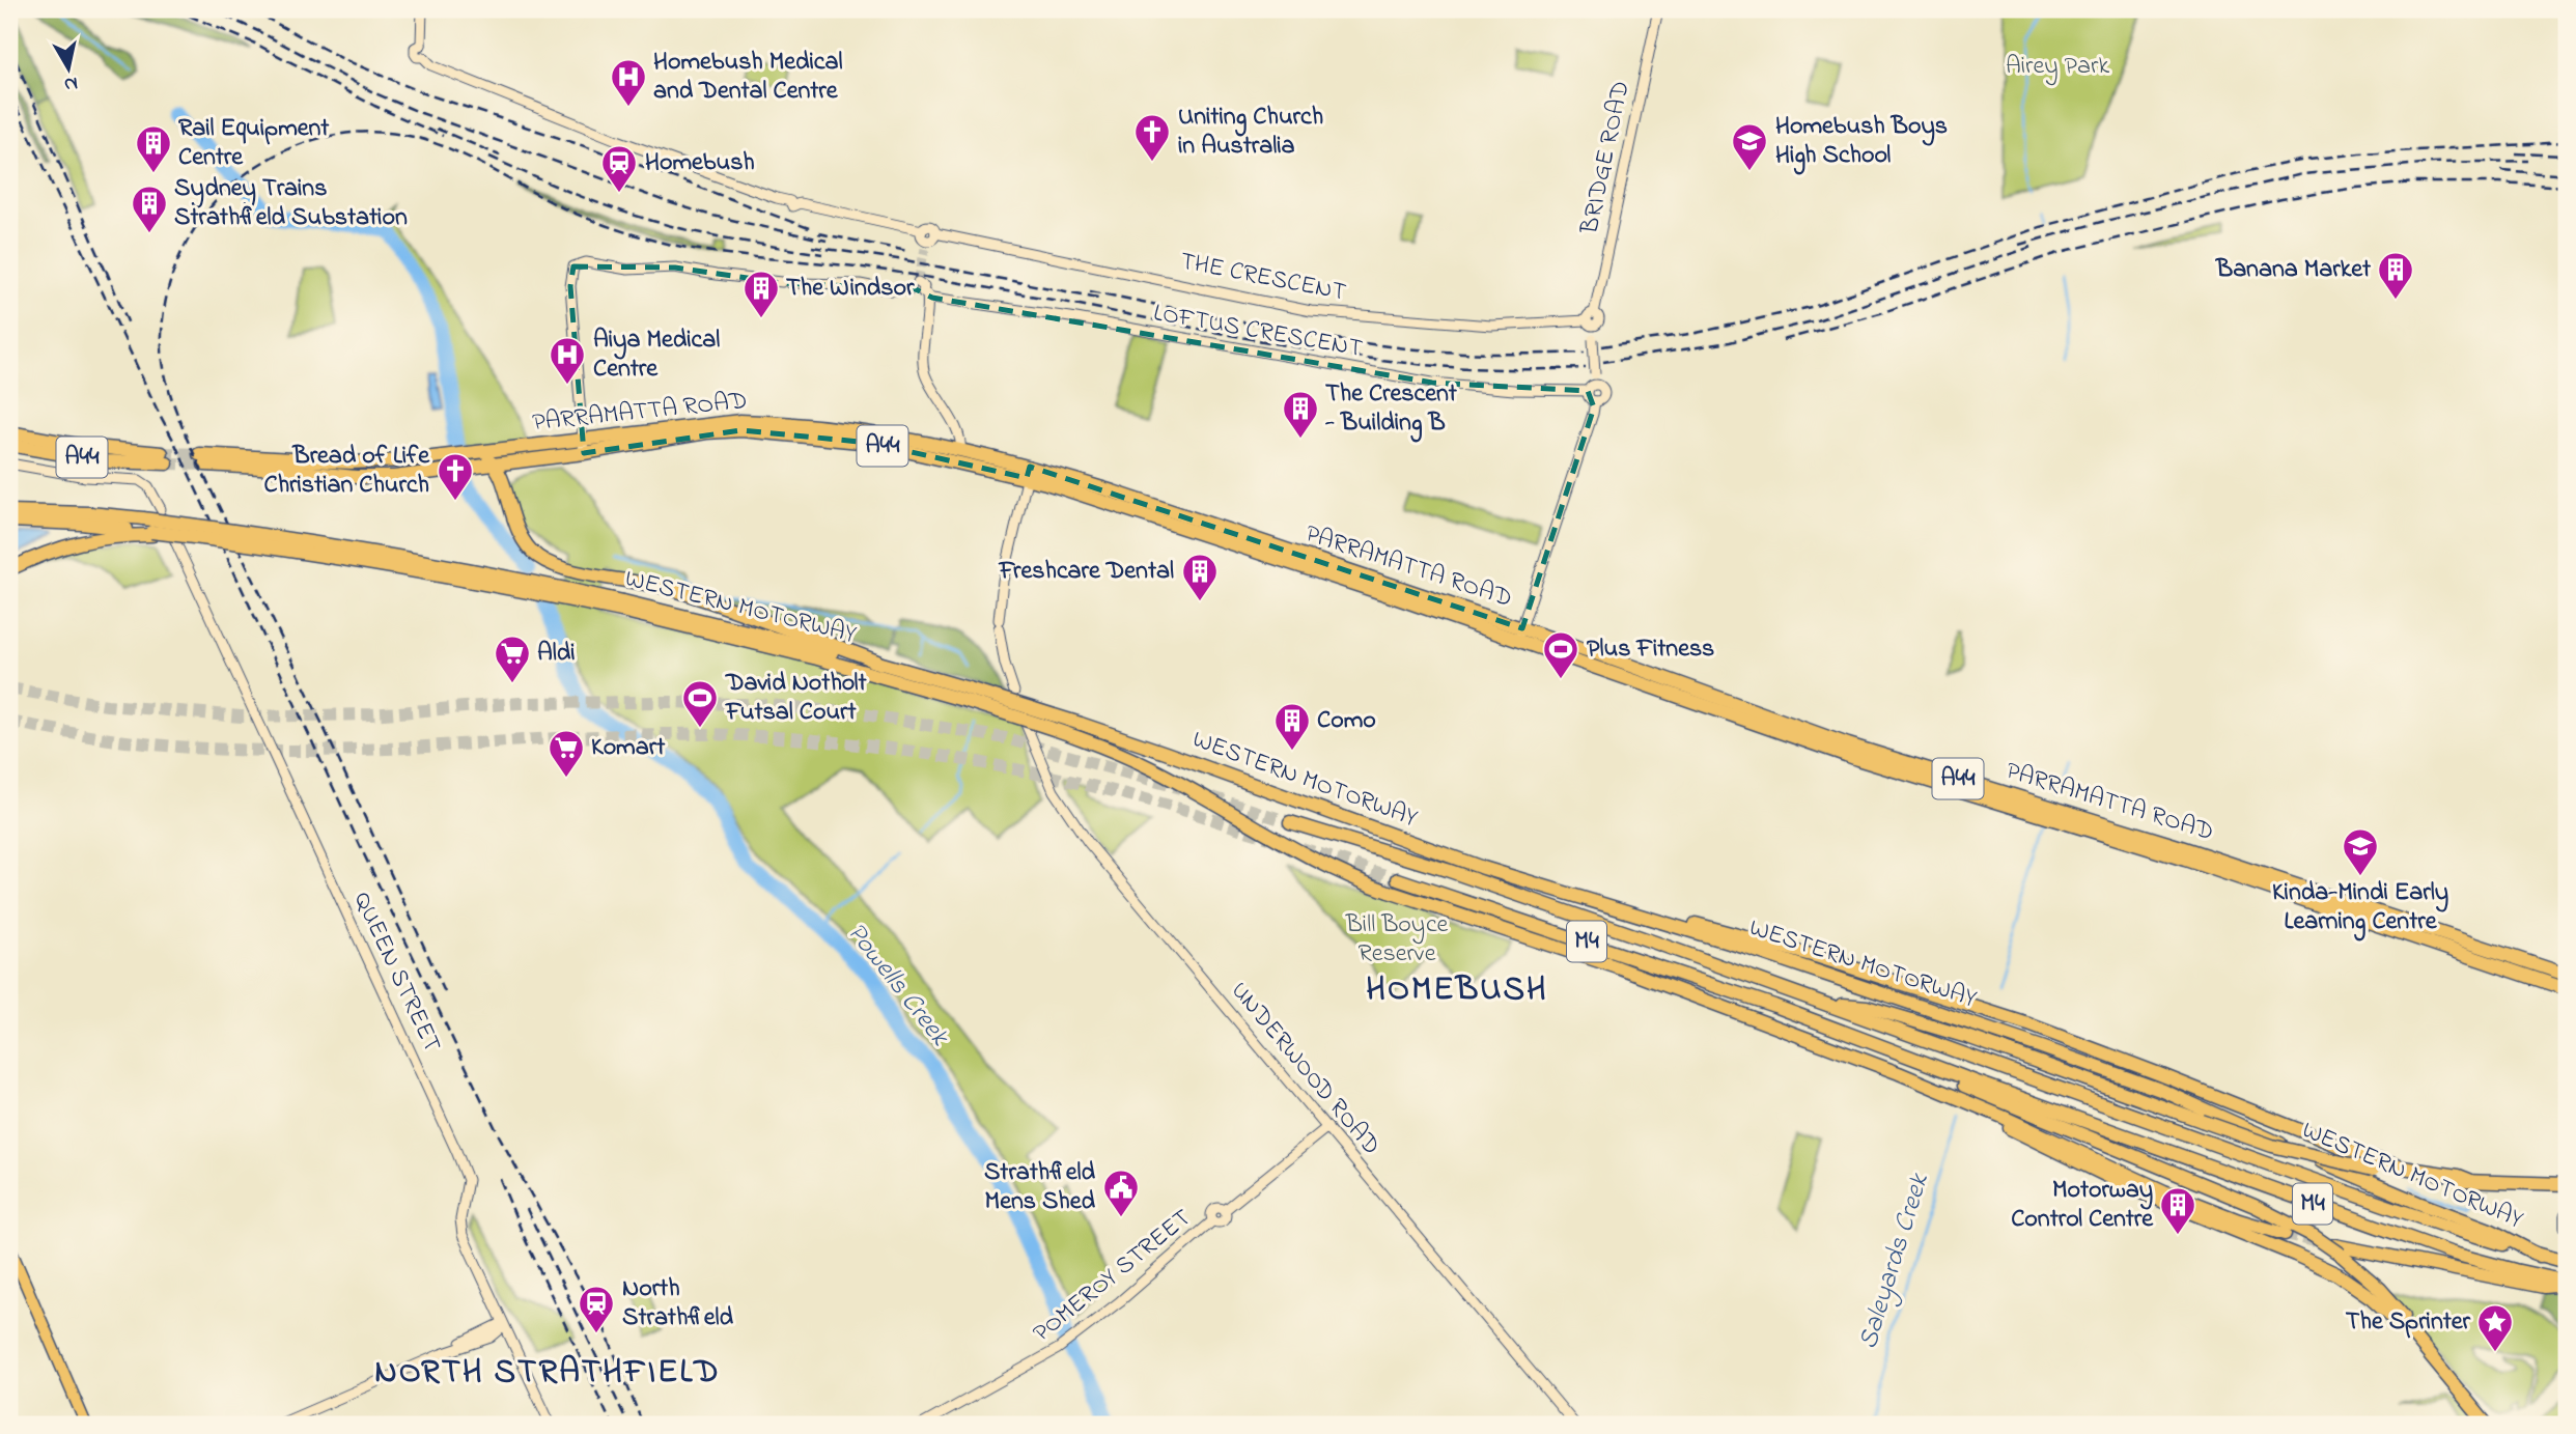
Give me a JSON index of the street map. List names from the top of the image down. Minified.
{"streets":{"highway":["PARRAMATTA ROAD","A44","WESTERN MOTORWAY","M4"],"street":["BRIDGE ROAD","THE CRESCENT","LOFTUS CRESCENT","QUEEN STREET","UNDERWOOD ROAD","POMEROY STREET"]},"crossings":[["BRIDGE ROAD","THE CRESCENT"],["BRIDGE ROAD","LOFTUS CRESCENT"],["LOFTUS CRESCENT","PARRAMATTA ROAD"],["WESTERN MOTORWAY","M4"],["WESTERN MOTORWAY","QUEEN STREET"],["UNDERWOOD ROAD","POMEROY STREET"]],"districts":["HOMEBUSH","NORTH STRATHFIELD"],"water":["Powells Creek","Saleyards Creek"],"parks":["Airey Park","Bill Boyce Reserve"],"places":{"hospital":["Homebush Medical and Dental Centre","Aiya Medical Centre"],"church":["Uniting Church in Australia","Bread of Life Christian Church"],"school or university":["Homebush Boys High School","Kinda-Mindi Early Learning Centre"],"building":["Rail Equipment Centre","Sydney Trains Strathfield Substation","Banana Market","The Windsor","The Crescent - Building B","Freshcare Dental","Como","Motorway Control Centre"],"station":["Homebush","North Strathfield"],"sports":["Plus Fitness","David Notholt Futsal Court"],"supermarket":["Aldi","Komart"],"public building":["Strathfield Mens Shed"],"place":["The Sprinter"]},"north":"bottom"}
